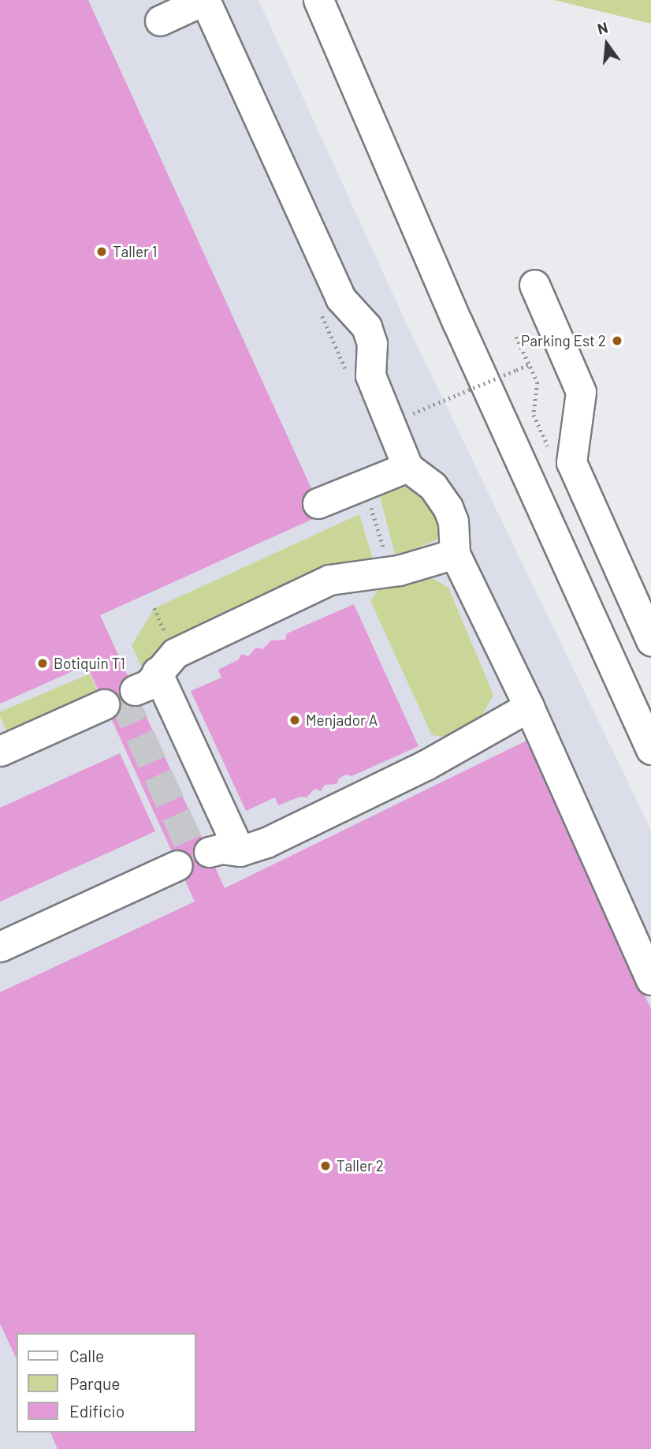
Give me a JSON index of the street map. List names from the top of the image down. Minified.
{"places":["Taller 1","Parking Est 2","Botiquin T1","Menjador A","Taller 2"],"legend":["Calle","Parque","Edificio"],"north":"top"}
